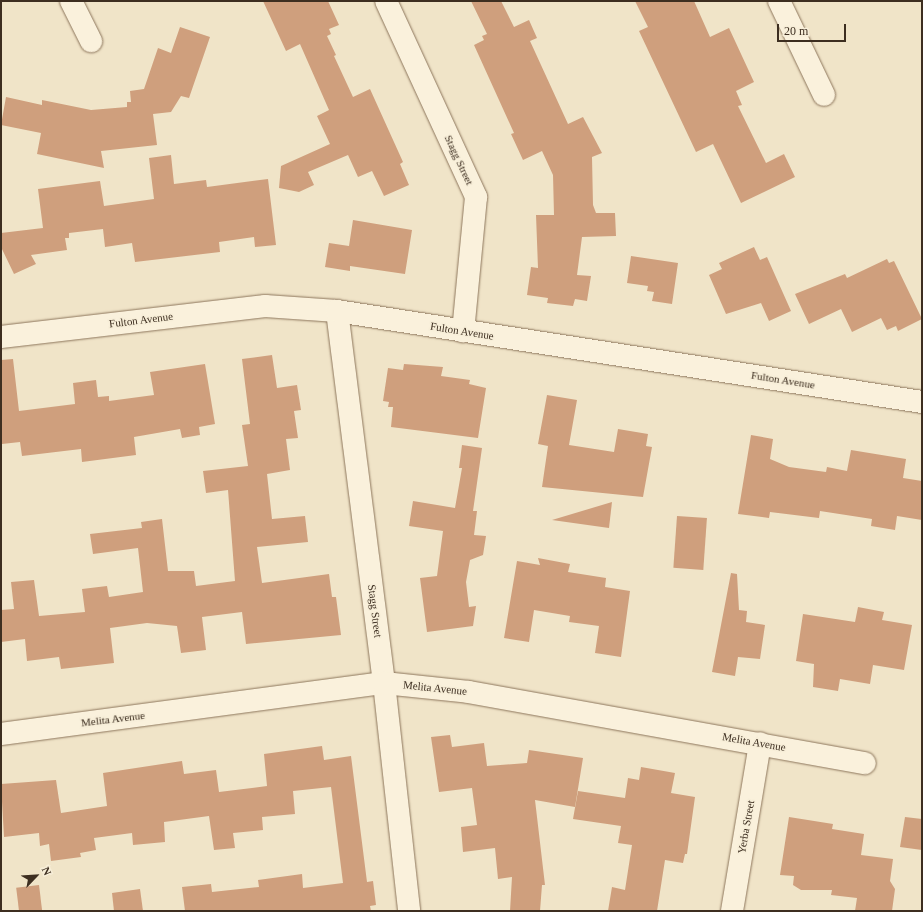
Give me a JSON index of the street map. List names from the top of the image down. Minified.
{"streets":{"street":["Stagg Street","Fulton Avenue","Melita Avenue","Yerba Street"]},"crossings":[["Stagg Street","Fulton Avenue"],["Stagg Street","Melita Avenue"],["Melita Avenue","Yerba Street"]],"scale_bar":"20 m","north":"top right"}
